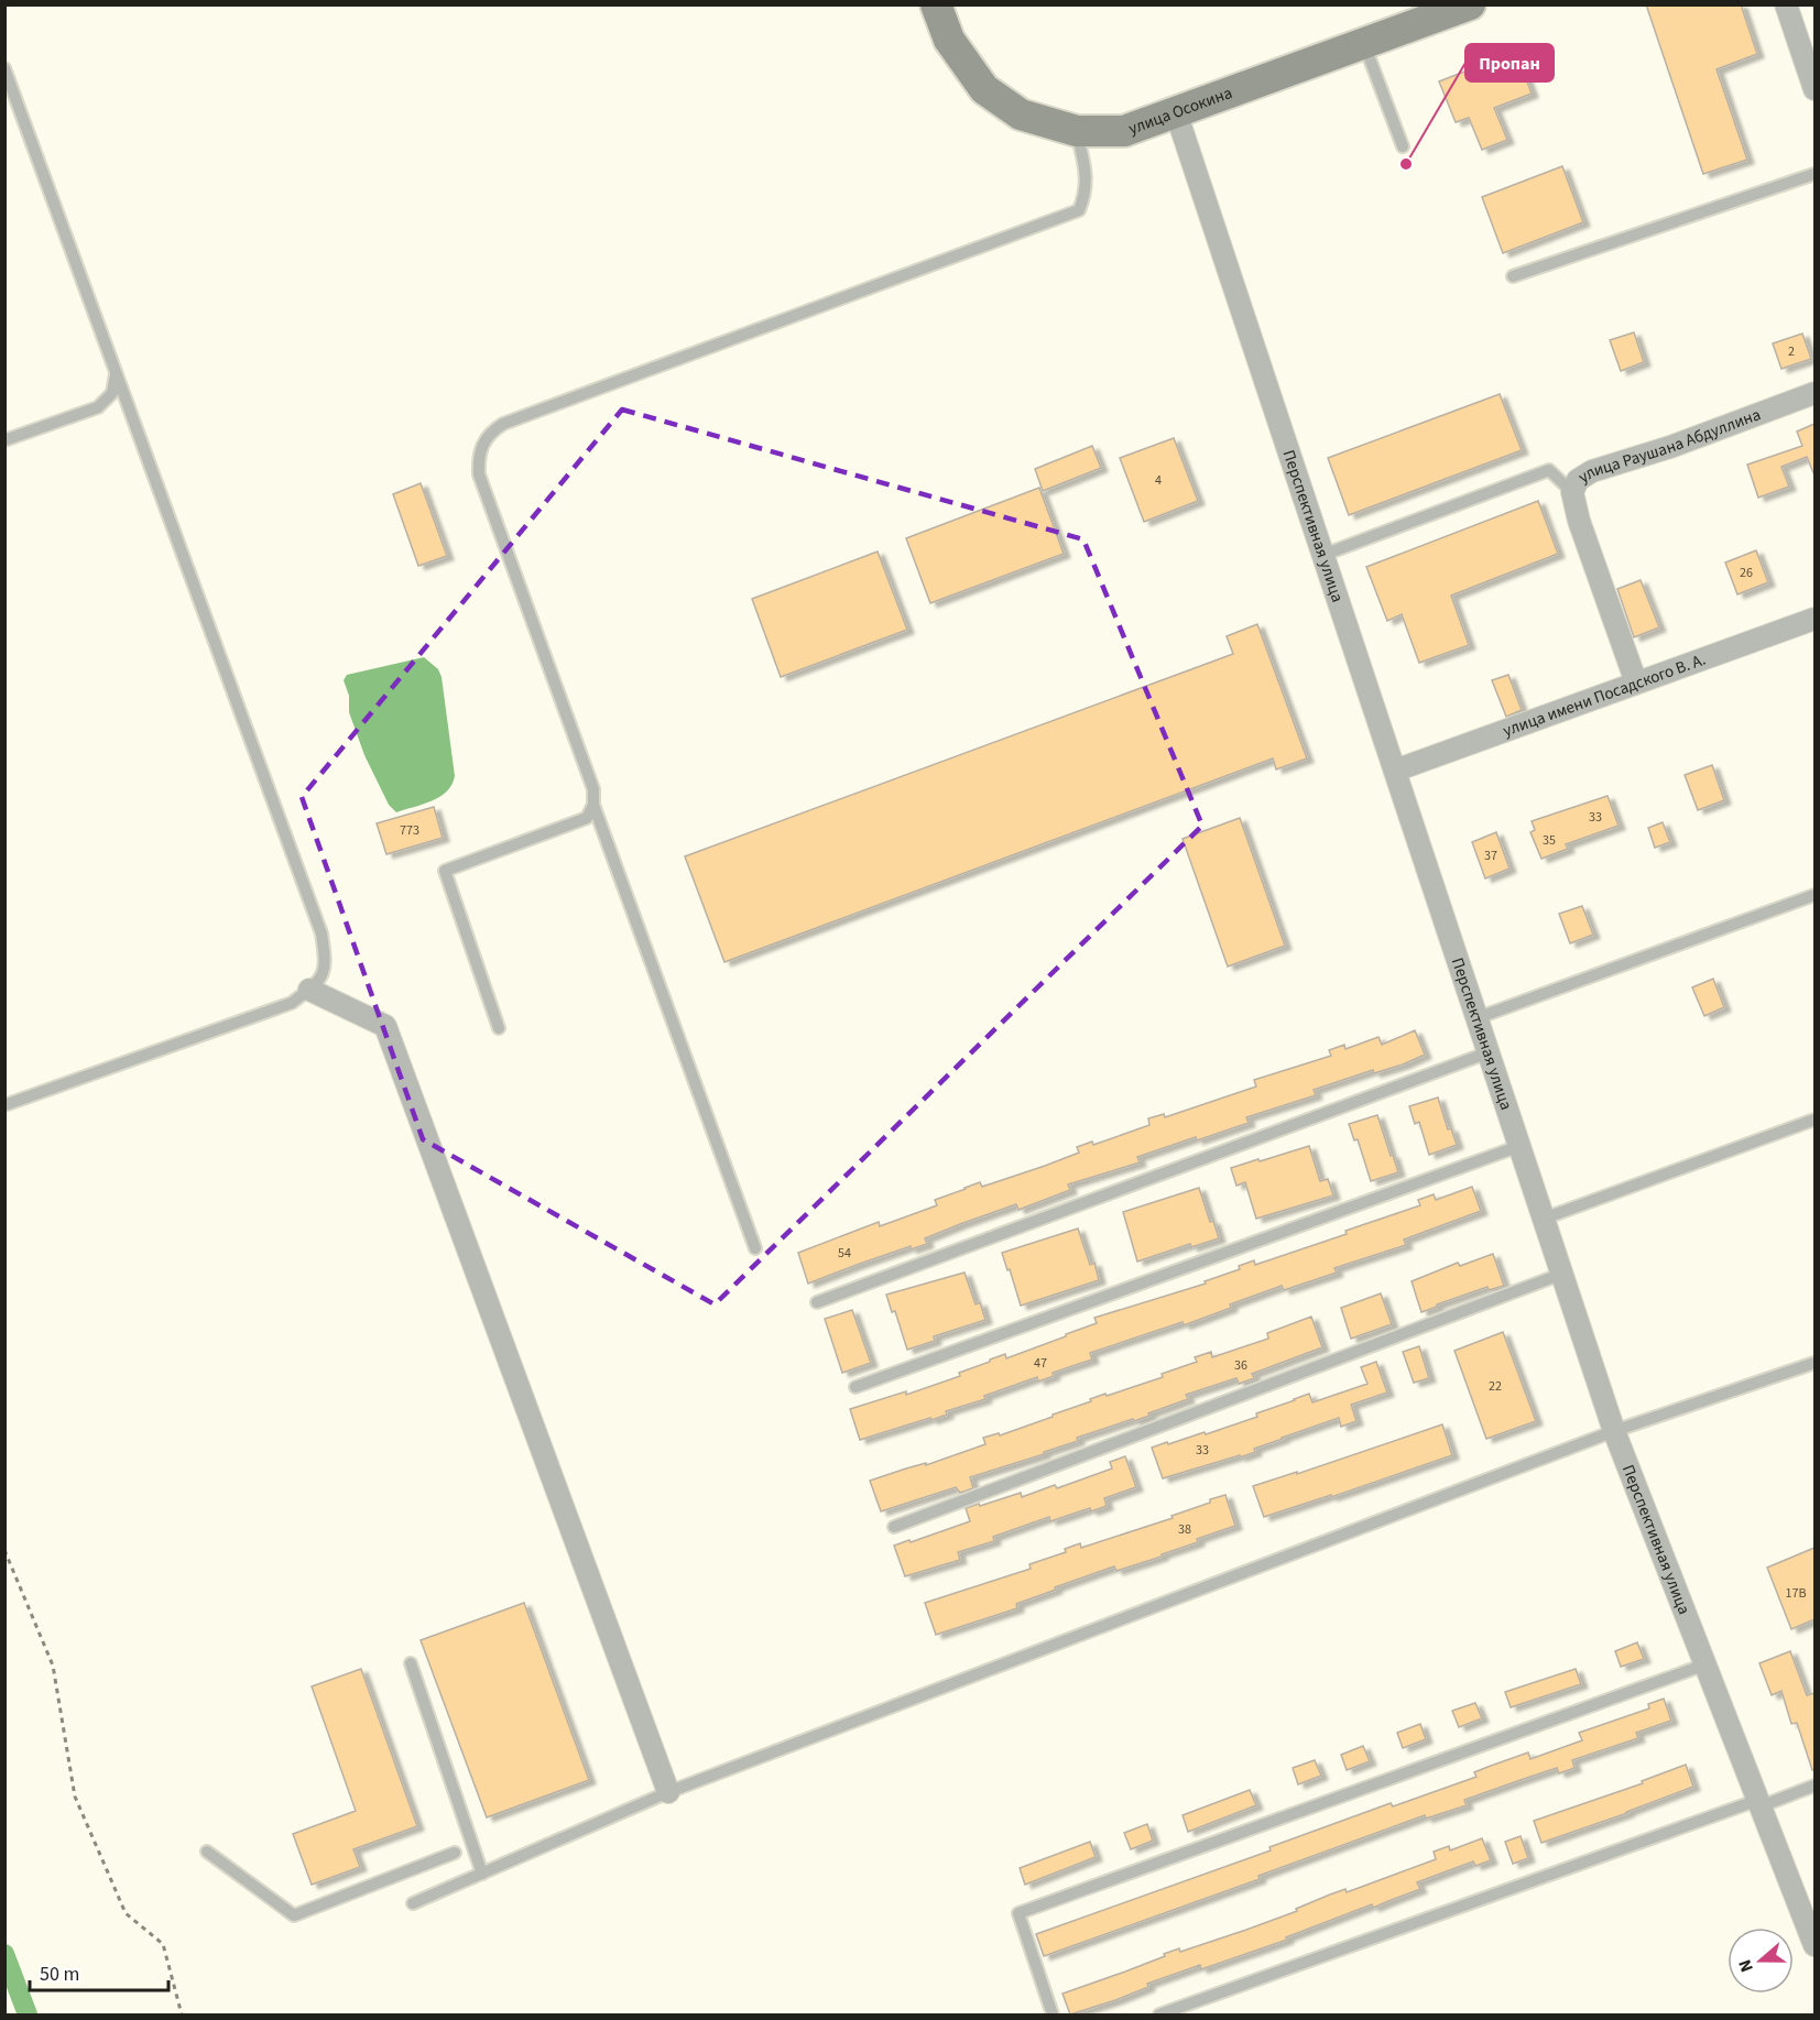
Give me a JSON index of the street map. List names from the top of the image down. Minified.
{"streets":{"main road":["улица Осокина"],"street":["улица Раушана Абдуллина","Перспективная улица","улица имени Посадского В. А."]},"crossings":[["улица Осокина","Перспективная улица"],["улица Раушана Абдуллина","улица имени Посадского В. А."],["Перспективная улица","улица имени Посадского В. А."]],"places":["Пропан"],"house_numbers":["2","4","26","33","773","35","37","54","47","36","22","33","38","17В"],"scale_bar":"50 m","north":"left"}
